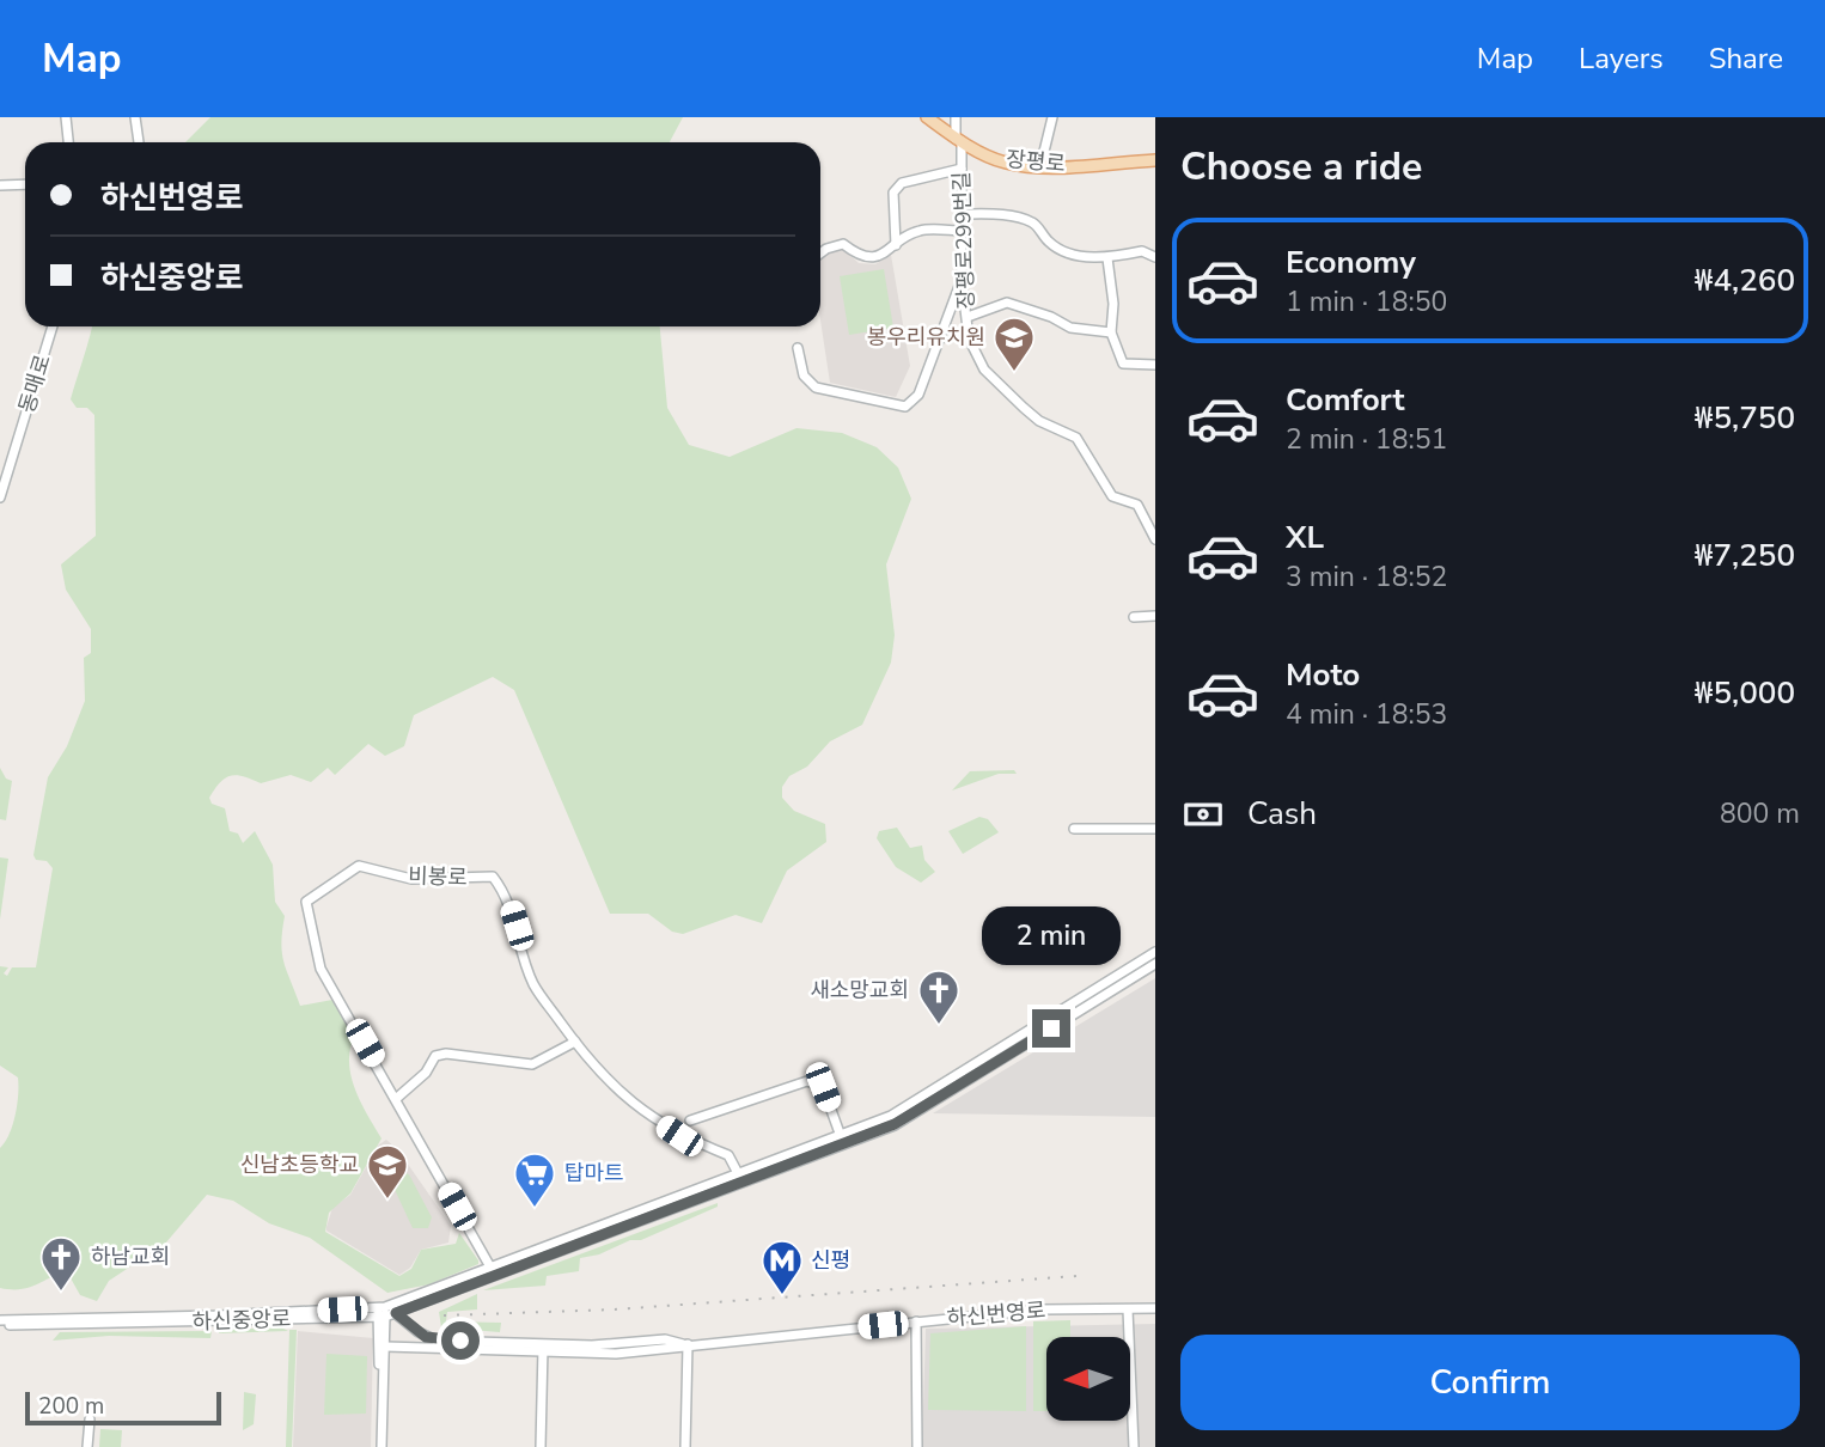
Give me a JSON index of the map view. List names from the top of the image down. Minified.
{"streets":{"main road":["장평로"],"street":["장평로299번길","동매로","비봉로","하신번영로","하신중앙로"]},"crossings":[["장평로","장평로299번길"],["비봉로","하신중앙로"],["하신번영로","하신중앙로"]],"places":{"school or university":["봉우리유치원","신남초등학교"],"church":["새소망교회","하남교회"],"supermarket":["탑마트"],"metro station":["신평"]},"scale_bar":"200 m","north":"left","page":{"header":"Map","nav":["Map","Layers","Share"],"heading":"Choose a ride","banner":["하신번영로","하신중앙로"],"list":[{"name":"Economy","note":"1 min · 18:50","value":"₩4,260"},{"name":"Comfort","note":"2 min · 18:51","value":"₩5,750"},{"name":"XL","note":"3 min · 18:52","value":"₩7,250"},{"name":"Moto","note":"4 min · 18:53","value":"₩5,000"}],"pay":["Cash","800 m"],"bubble":"2 min","buttons":"Confirm","scale":"200 m"}}
